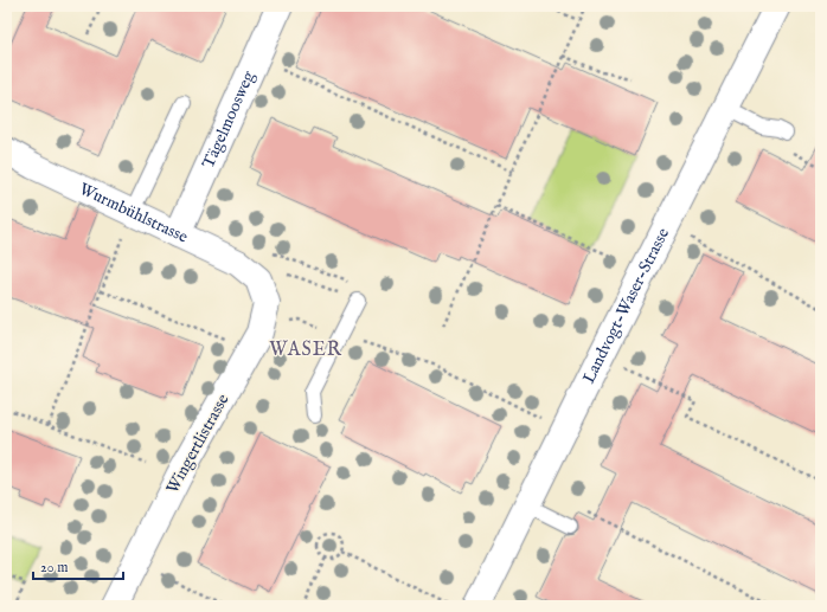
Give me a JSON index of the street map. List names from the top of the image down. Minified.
{"streets":{"street":["Tägelmoosweg","Wurmbühlstrasse","Landvogt-Waser-Strasse","Wingertlistrasse"]},"crossings":[["Tägelmoosweg","Wurmbühlstrasse"],["Wurmbühlstrasse","Wingertlistrasse"]],"districts":["WASER"],"scale_bar":"20 m"}
